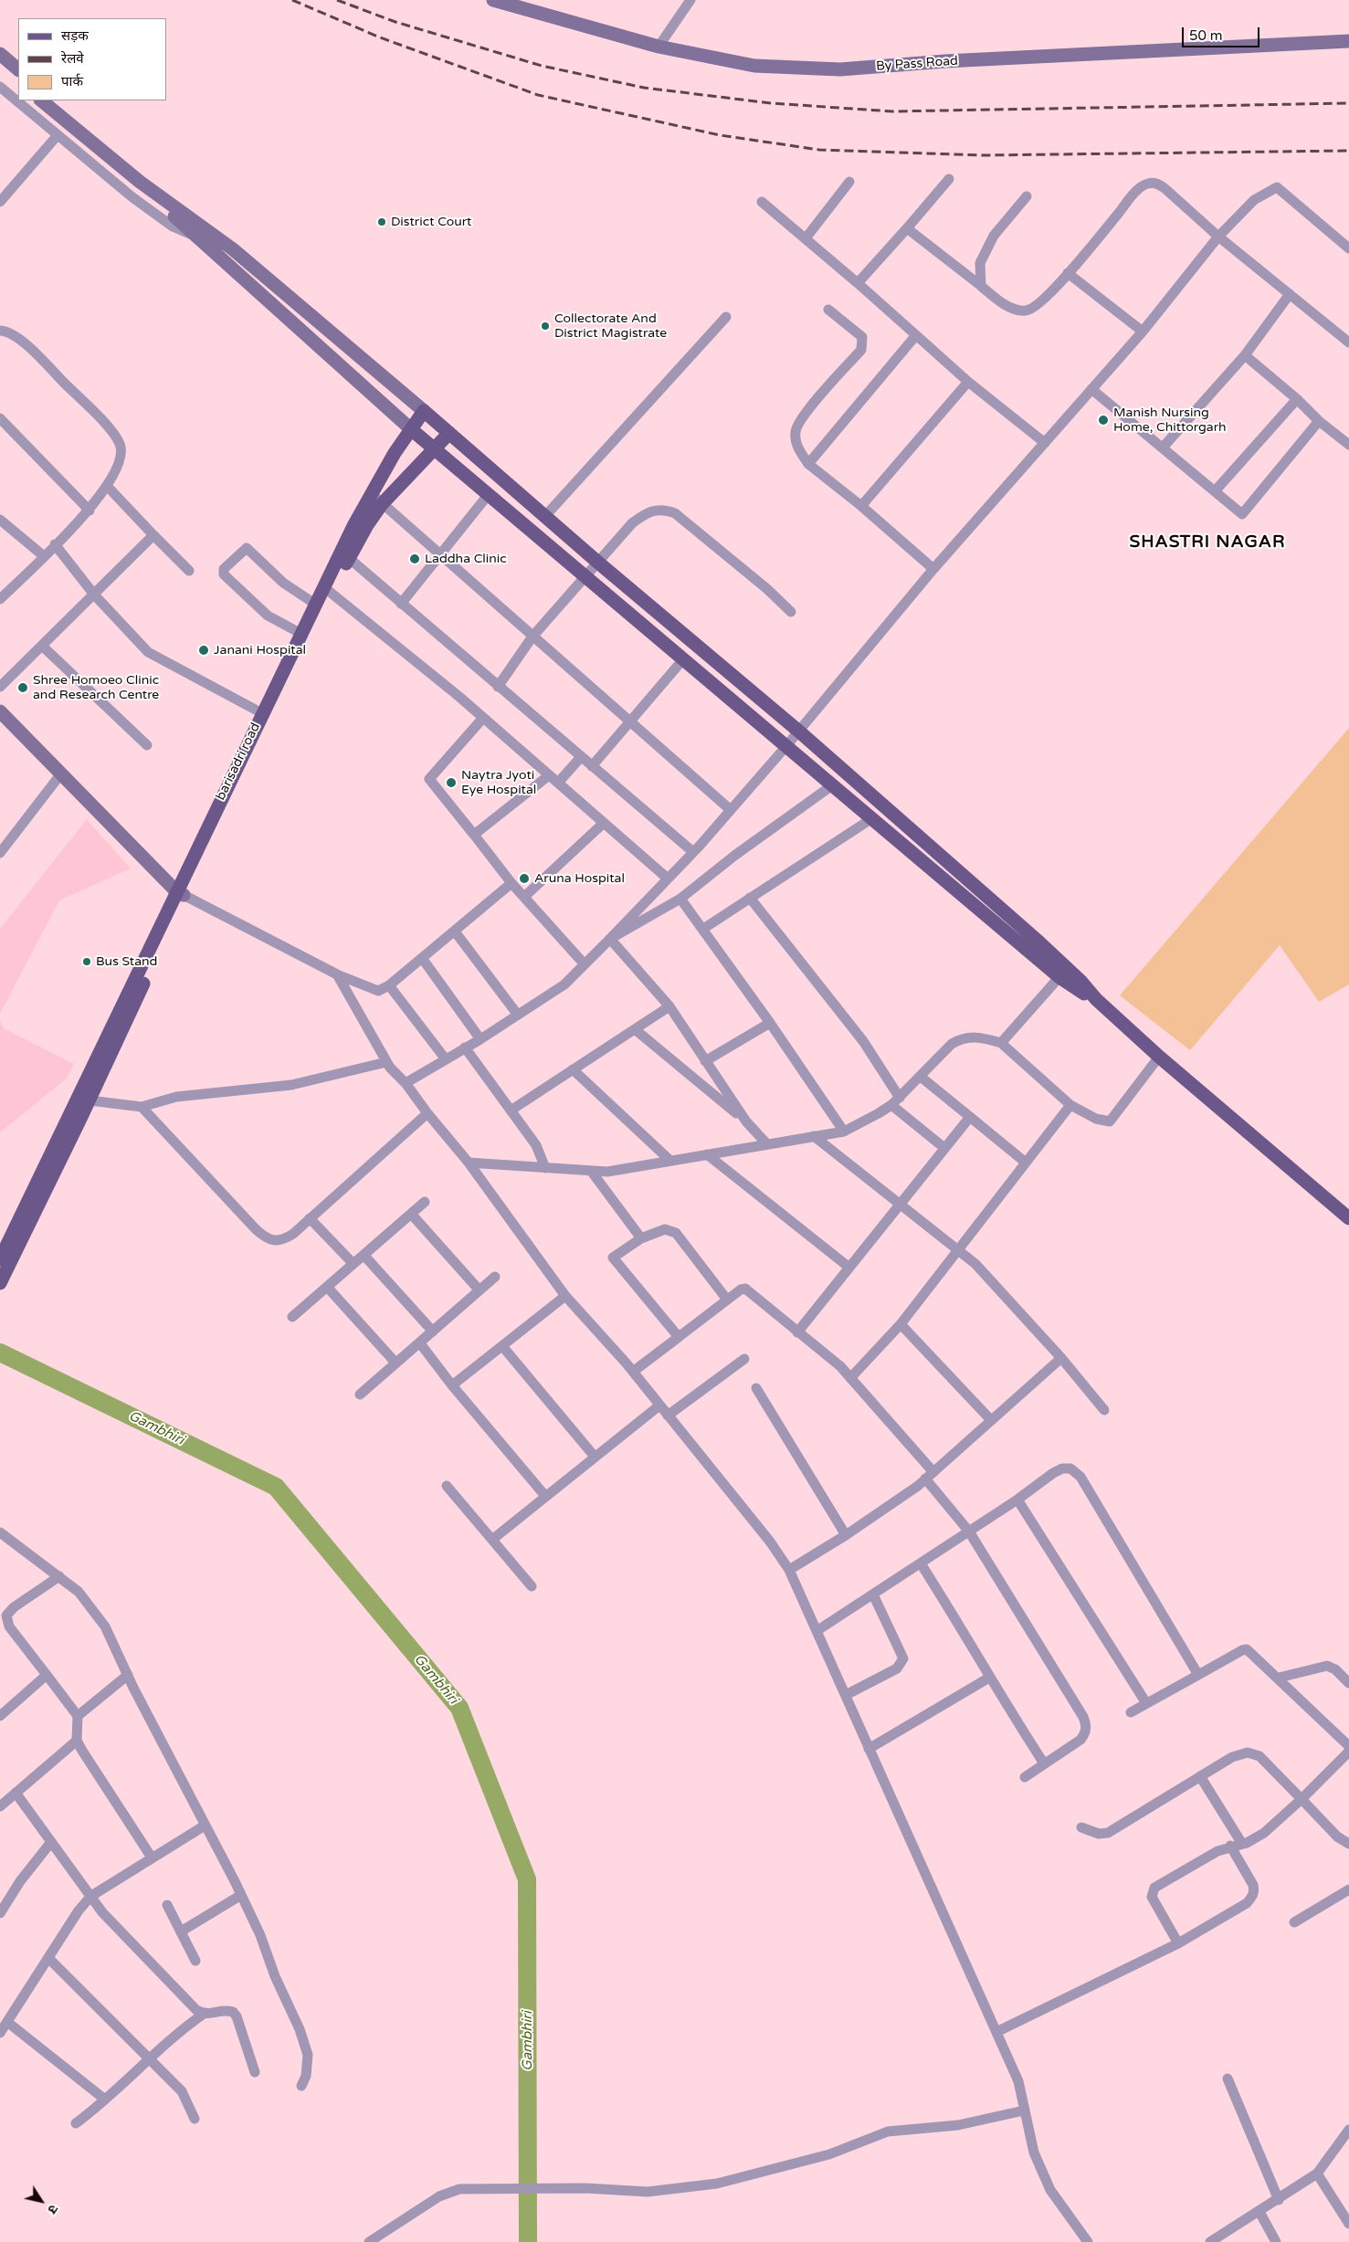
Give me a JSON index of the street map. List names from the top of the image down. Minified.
{"streets":{"main road":["barisadri road"],"street":["By Pass Road"]},"districts":["SHASTRI NAGAR"],"water":["Gambhiri"],"places":["District Court","Collectorate And District Magistrate","Manish Nursing Home, Chittorgarh","Laddha Clinic","Janani Hospital","Shree Homoeo Clinic and Research Centre","Naytra Jyoti Eye Hospital","Aruna Hospital","Bus Stand"],"legend":["सड़क","रेलवे","पार्क"],"scale_bar":"50 m","north":"bottom right"}
